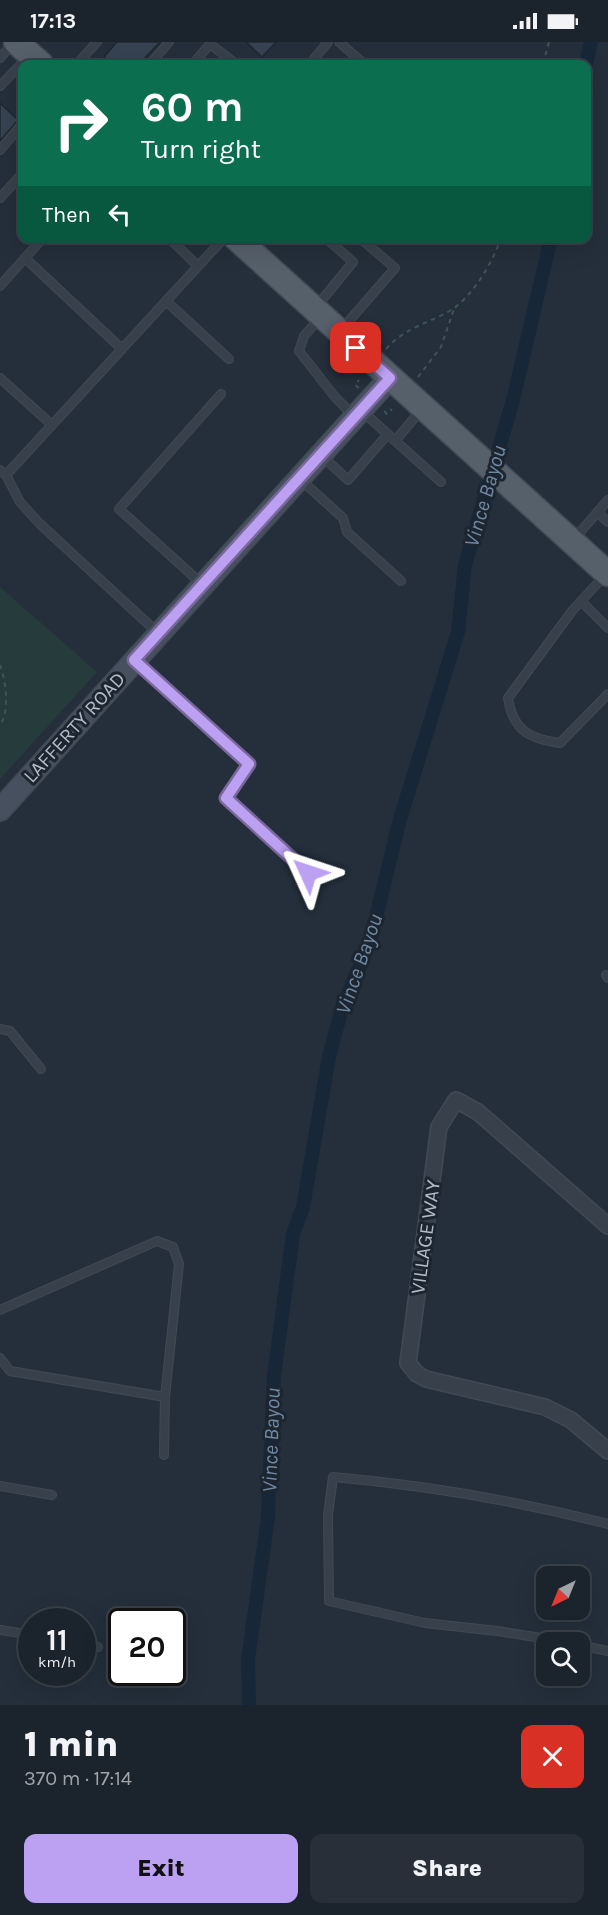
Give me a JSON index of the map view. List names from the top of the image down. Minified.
{"streets":{"street":["LAFFERTY ROAD","VILLAGE WAY"]},"water":["Vince Bayou"],"north":"bottom left","page":{"status":"17:13","turn":["60 m","Turn right"],"then":"Then","speed":"11 km/h","limit":"20","heading":["1 min","370 m · 17:14"],"buttons":["Exit","Share"]}}
